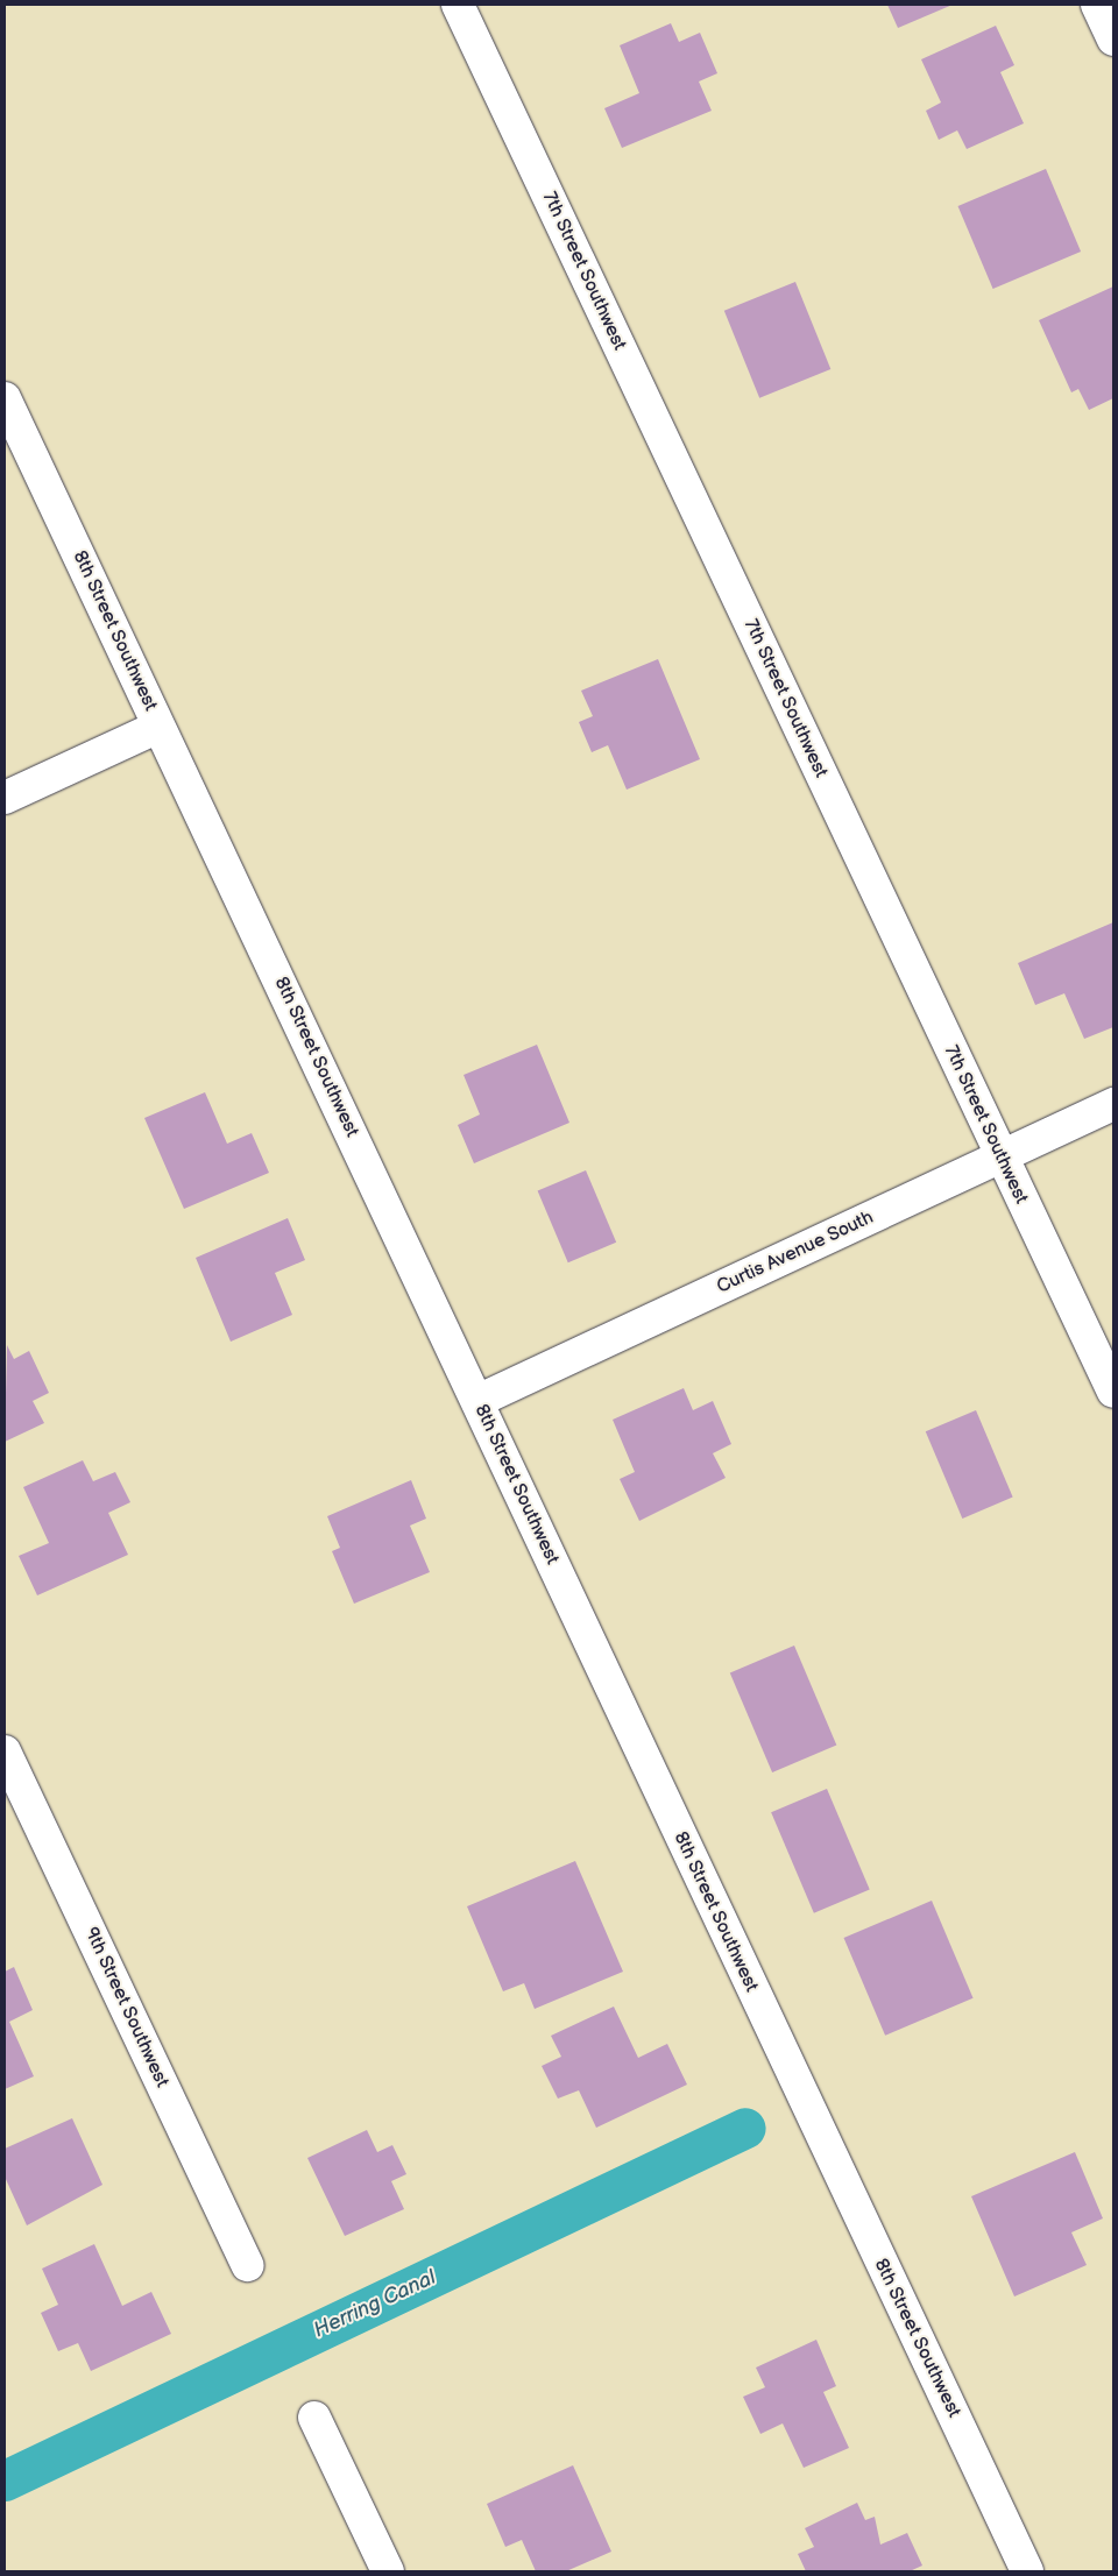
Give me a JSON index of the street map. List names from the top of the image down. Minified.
{"streets":{"street":["7th Street Southwest","8th Street Southwest","Curtis Avenue South","9th Street Southwest"]},"crossings":[["7th Street Southwest","Curtis Avenue South"],["8th Street Southwest","Curtis Avenue South"]],"water":["Herring Canal"]}
